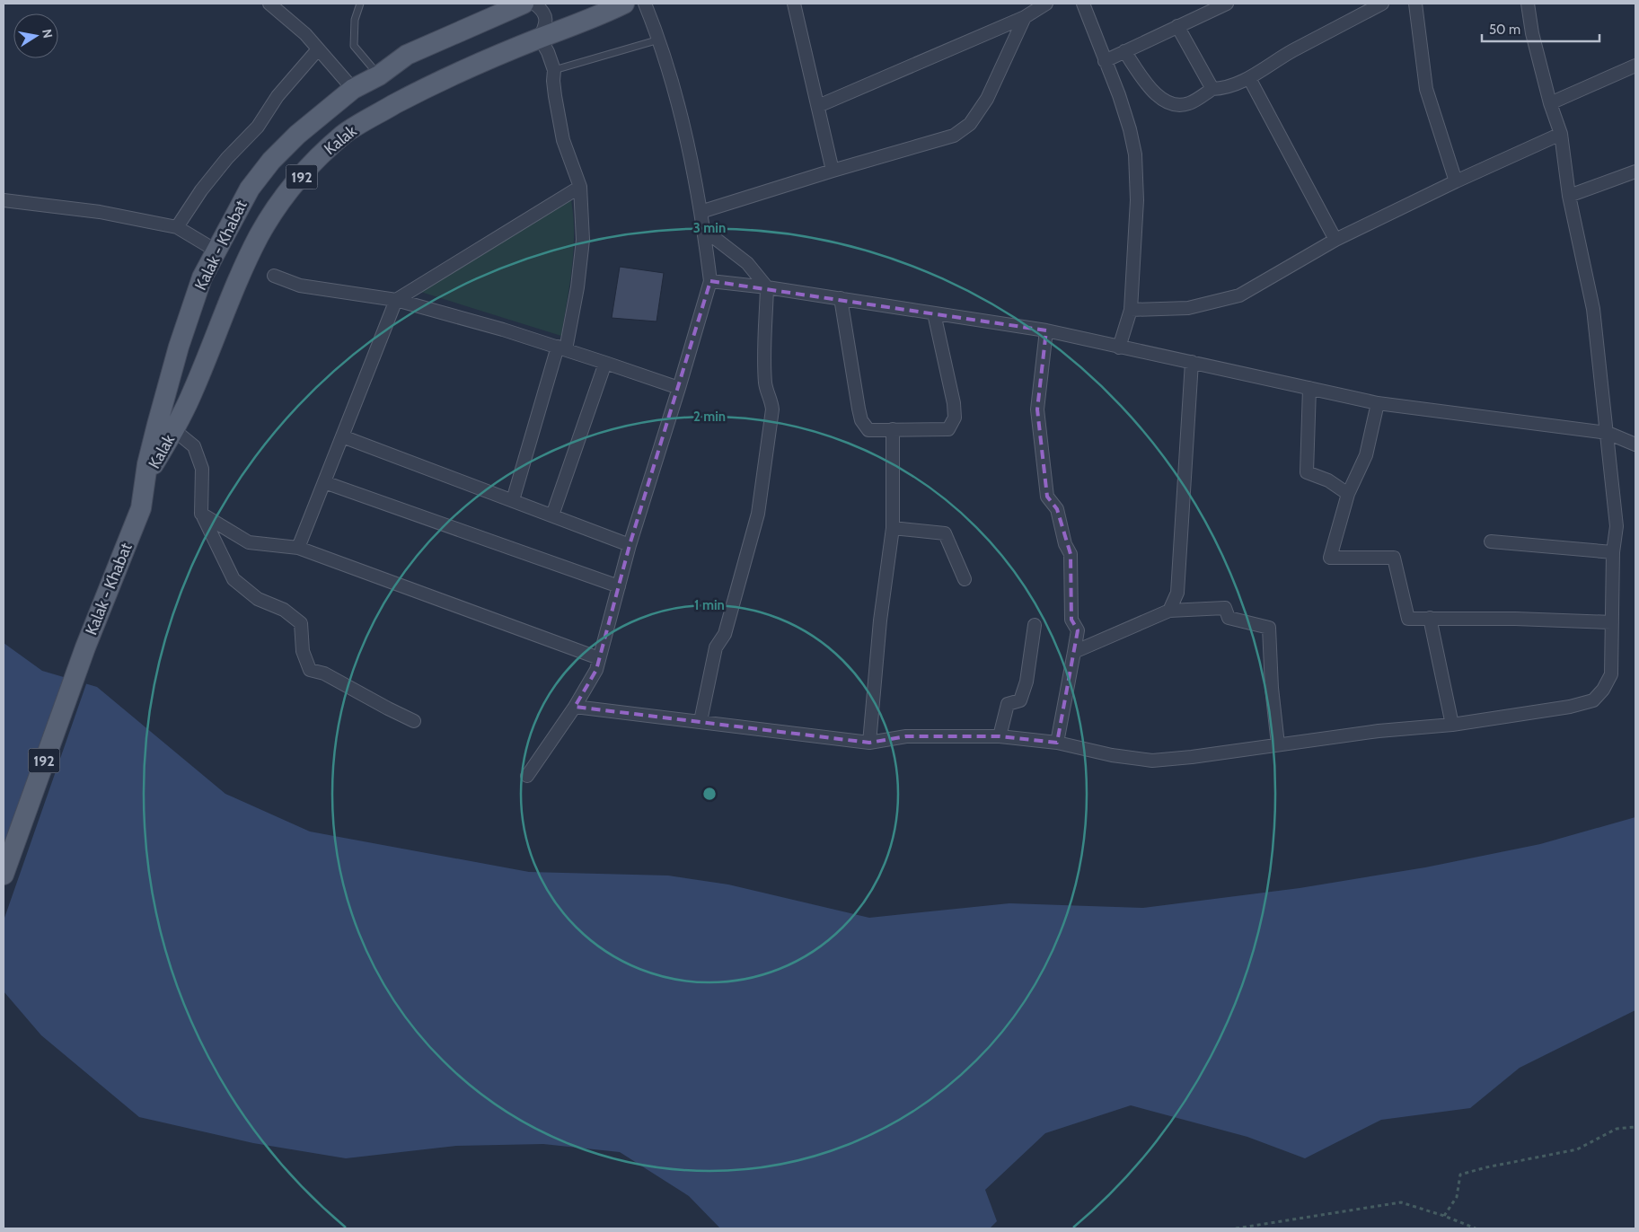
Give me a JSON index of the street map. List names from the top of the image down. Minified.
{"streets":{"main road":["Kalak","192","Kalak - Khabat"]},"crossings":[["Kalak","Kalak - Khabat"]],"scale_bar":"50 m","north":"right","rings":["3 min","2 min","1 min"]}
